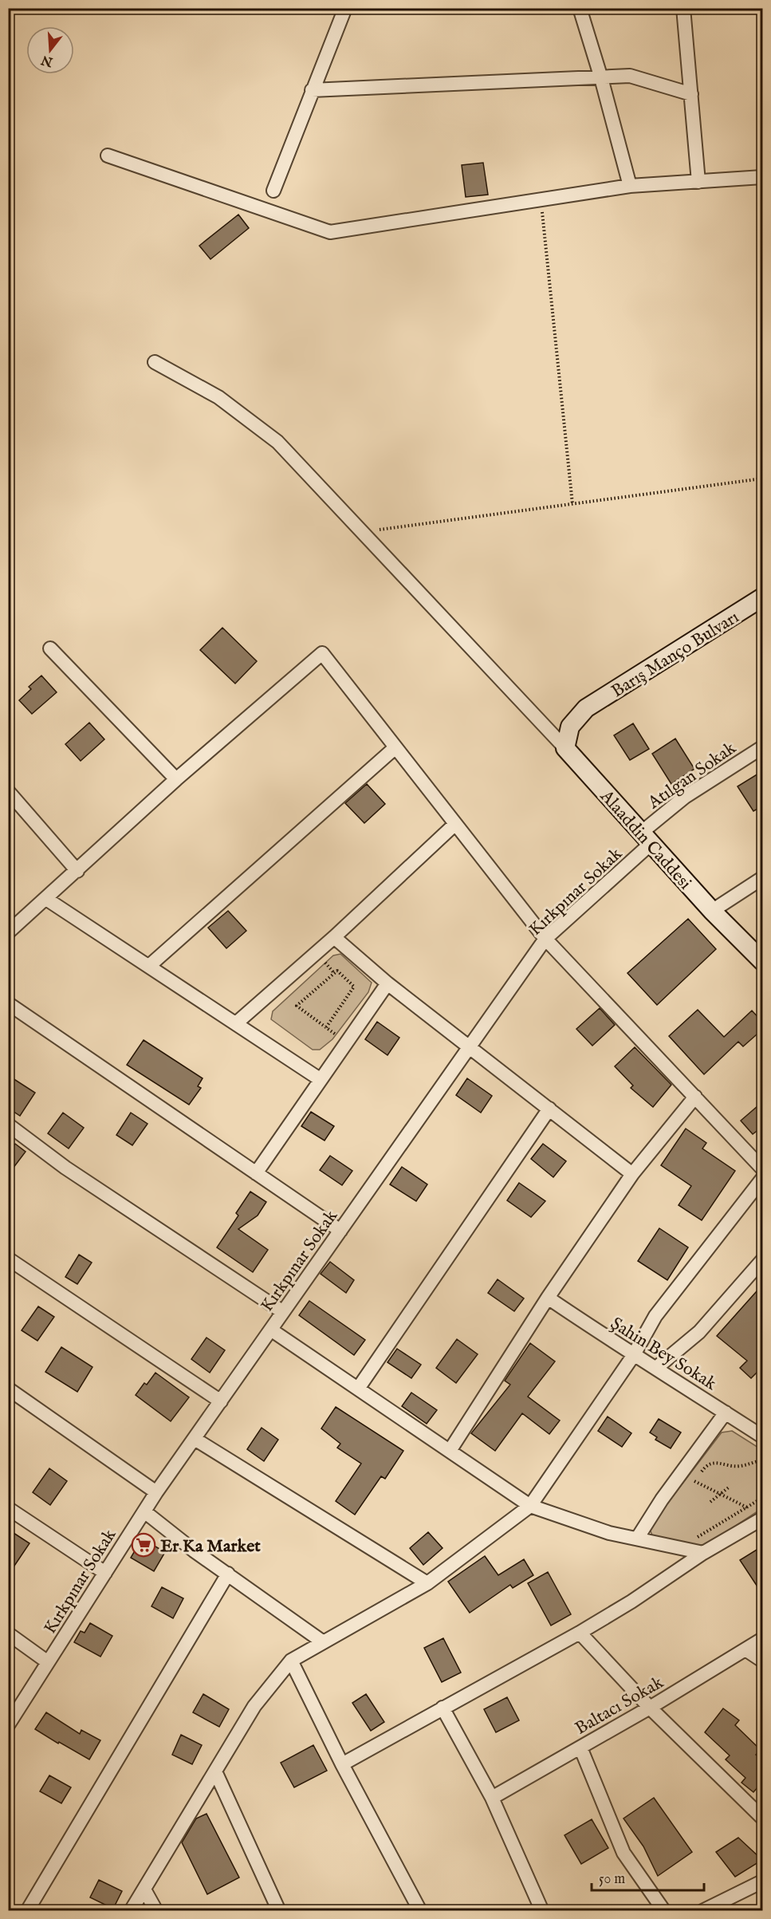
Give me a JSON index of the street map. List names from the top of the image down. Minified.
{"streets":{"street":["Barış Manço Bulvarı","Atılgan Sokak","Alaaddin Caddesi","Kırkpınar Sokak","Şahin Bey Sokak","Baltacı Sokak"]},"crossings":[["Barış Manço Bulvarı","Alaaddin Caddesi"],["Atılgan Sokak","Alaaddin Caddesi"],["Atılgan Sokak","Kırkpınar Sokak"],["Alaaddin Caddesi","Kırkpınar Sokak"]],"places":{"supermarket":["Er Ka Market"]},"scale_bar":"50 m","north":"bottom"}
